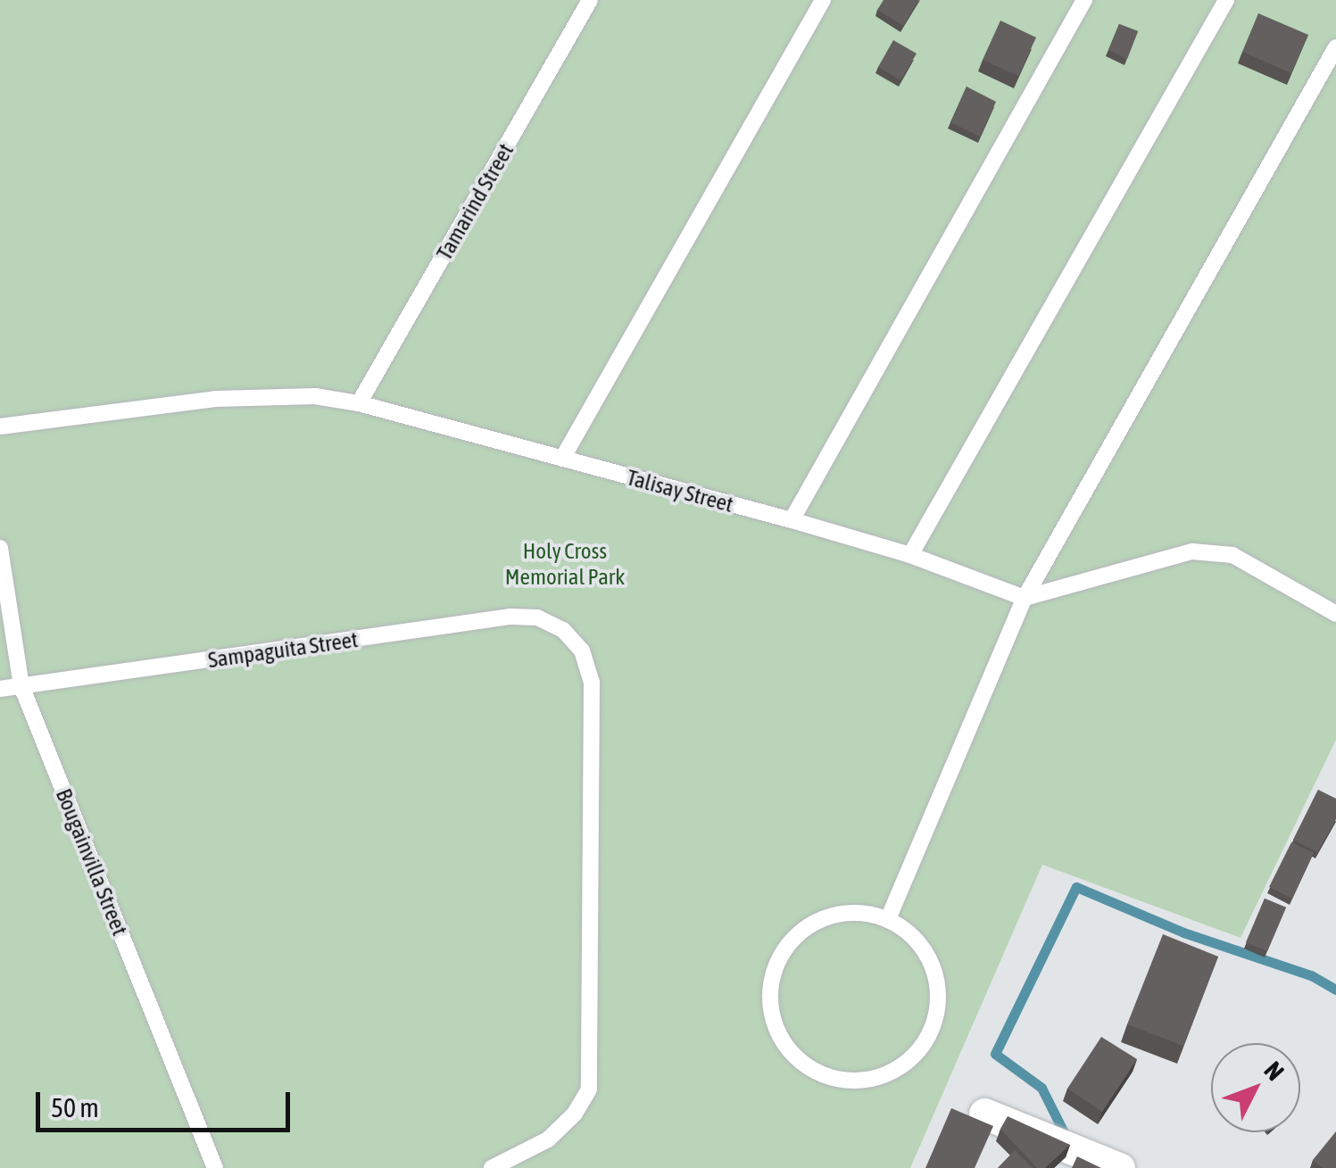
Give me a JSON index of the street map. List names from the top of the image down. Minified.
{"streets":{"lane":["Tamarind Street","Talisay Street","Sampaguita Street","Bougainvilla Street"]},"crossings":[["Tamarind Street","Talisay Street"],["Sampaguita Street","Bougainvilla Street"]],"parks":["Holy Cross Memorial Park"],"scale_bar":"50 m","north":"top right"}
